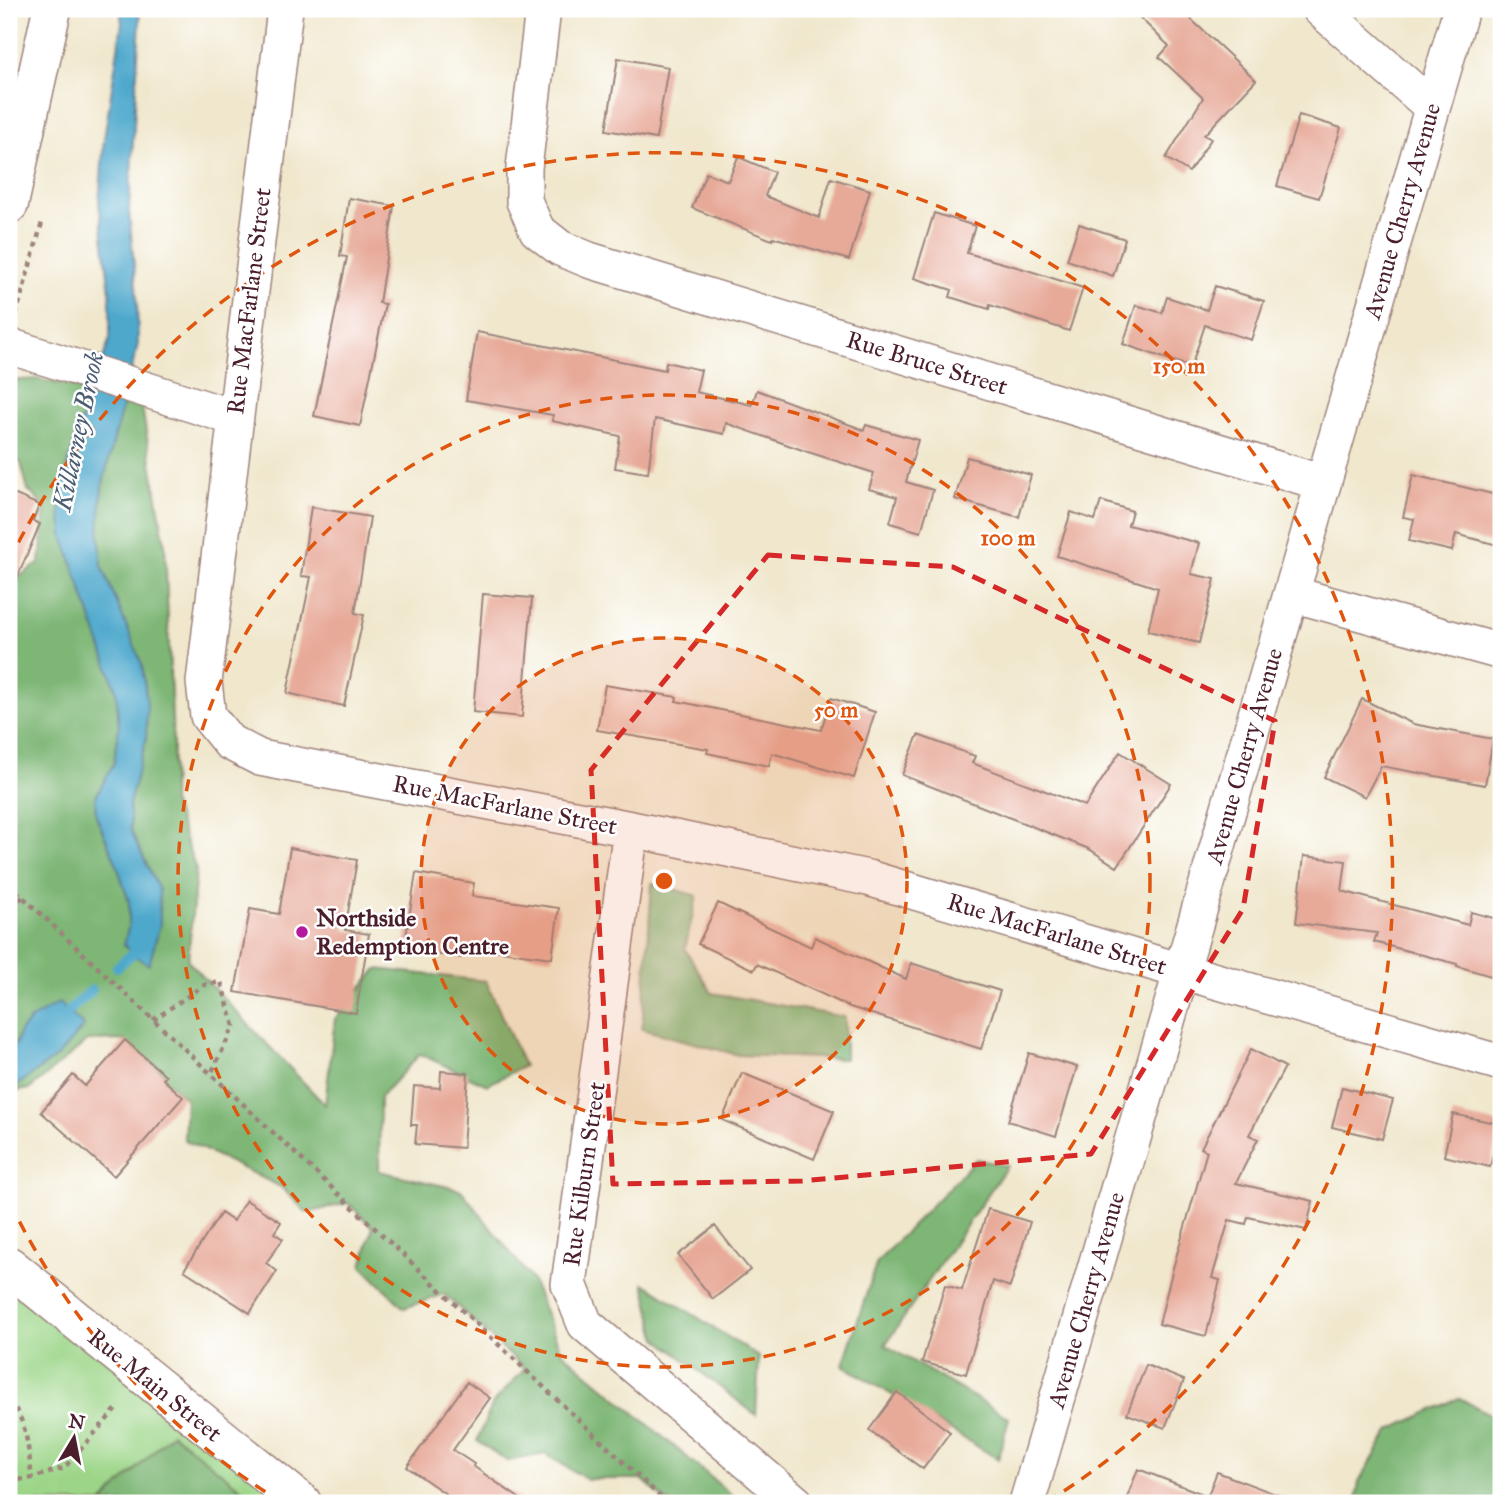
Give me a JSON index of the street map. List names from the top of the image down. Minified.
{"streets":{"main road":["Rue Main Street"],"street":["Avenue Cherry Avenue","Rue MacFarlane Street","Rue Bruce Street","Rue Kilburn Street"]},"crossings":[["Avenue Cherry Avenue","Rue MacFarlane Street"],["Avenue Cherry Avenue","Rue Bruce Street"],["Rue MacFarlane Street","Rue Kilburn Street"]],"water":["Killarney Brook"],"places":["Northside Redemption Centre"],"north":"top","rings":["150 m","100 m","50 m"]}
